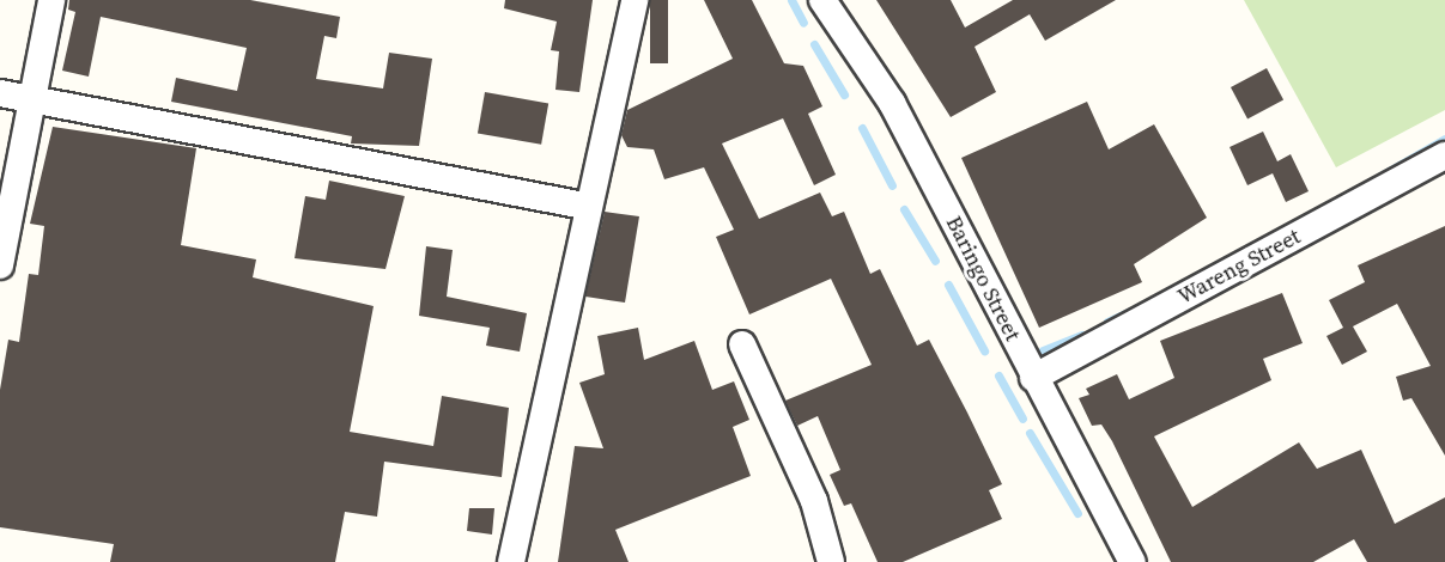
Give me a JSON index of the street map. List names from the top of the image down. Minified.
{"streets":{"street":["Wareng Street","Baringo Street"]},"crossings":[["Wareng Street","Baringo Street"]]}
